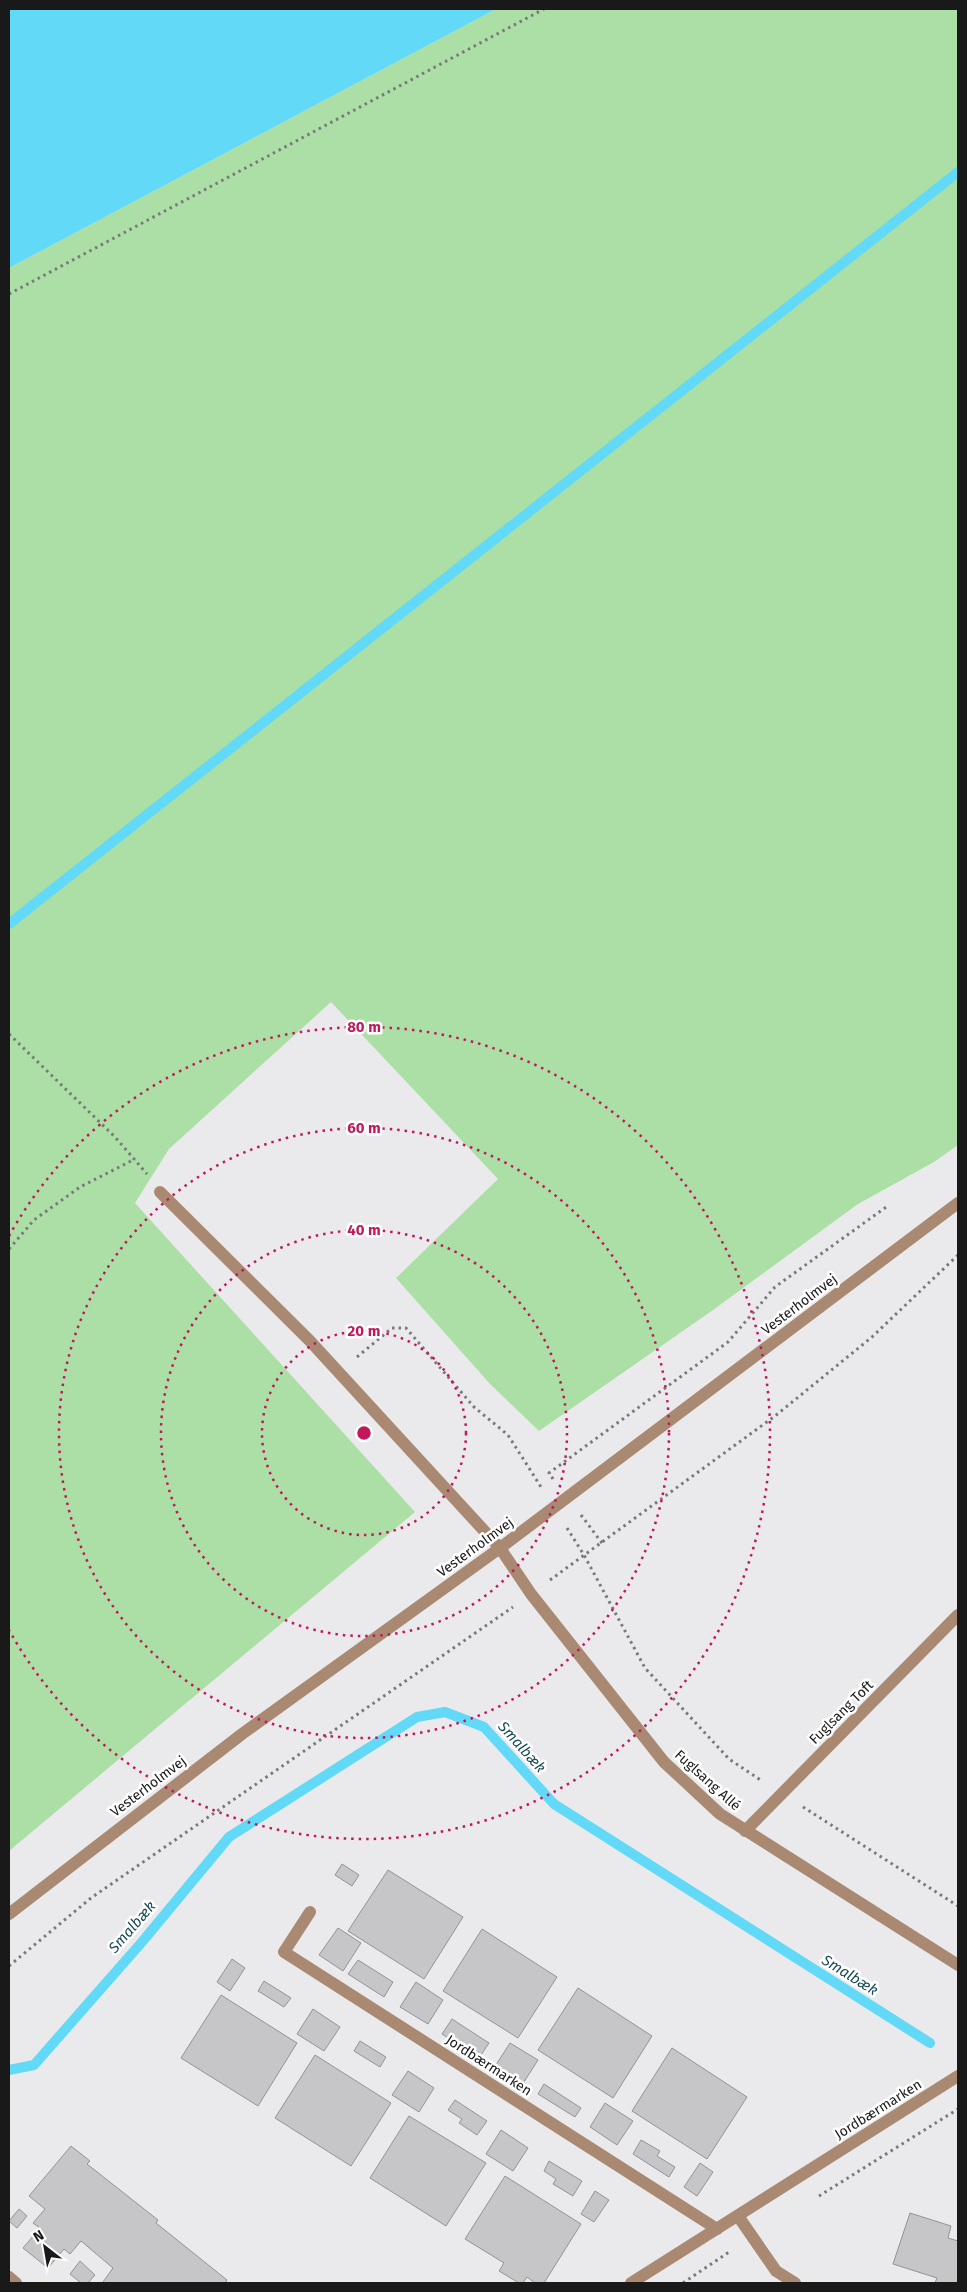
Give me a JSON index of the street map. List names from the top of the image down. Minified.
{"streets":{"street":["Vesterholmvej","Fuglsang Toft","Fuglsang Allé","Jordbærmarken"]},"crossings":[["Vesterholmvej","Fuglsang Allé"],["Fuglsang Toft","Fuglsang Allé"]],"water":["Smalbæk"],"north":"top left","rings":["80 m","60 m","40 m","20 m"]}
